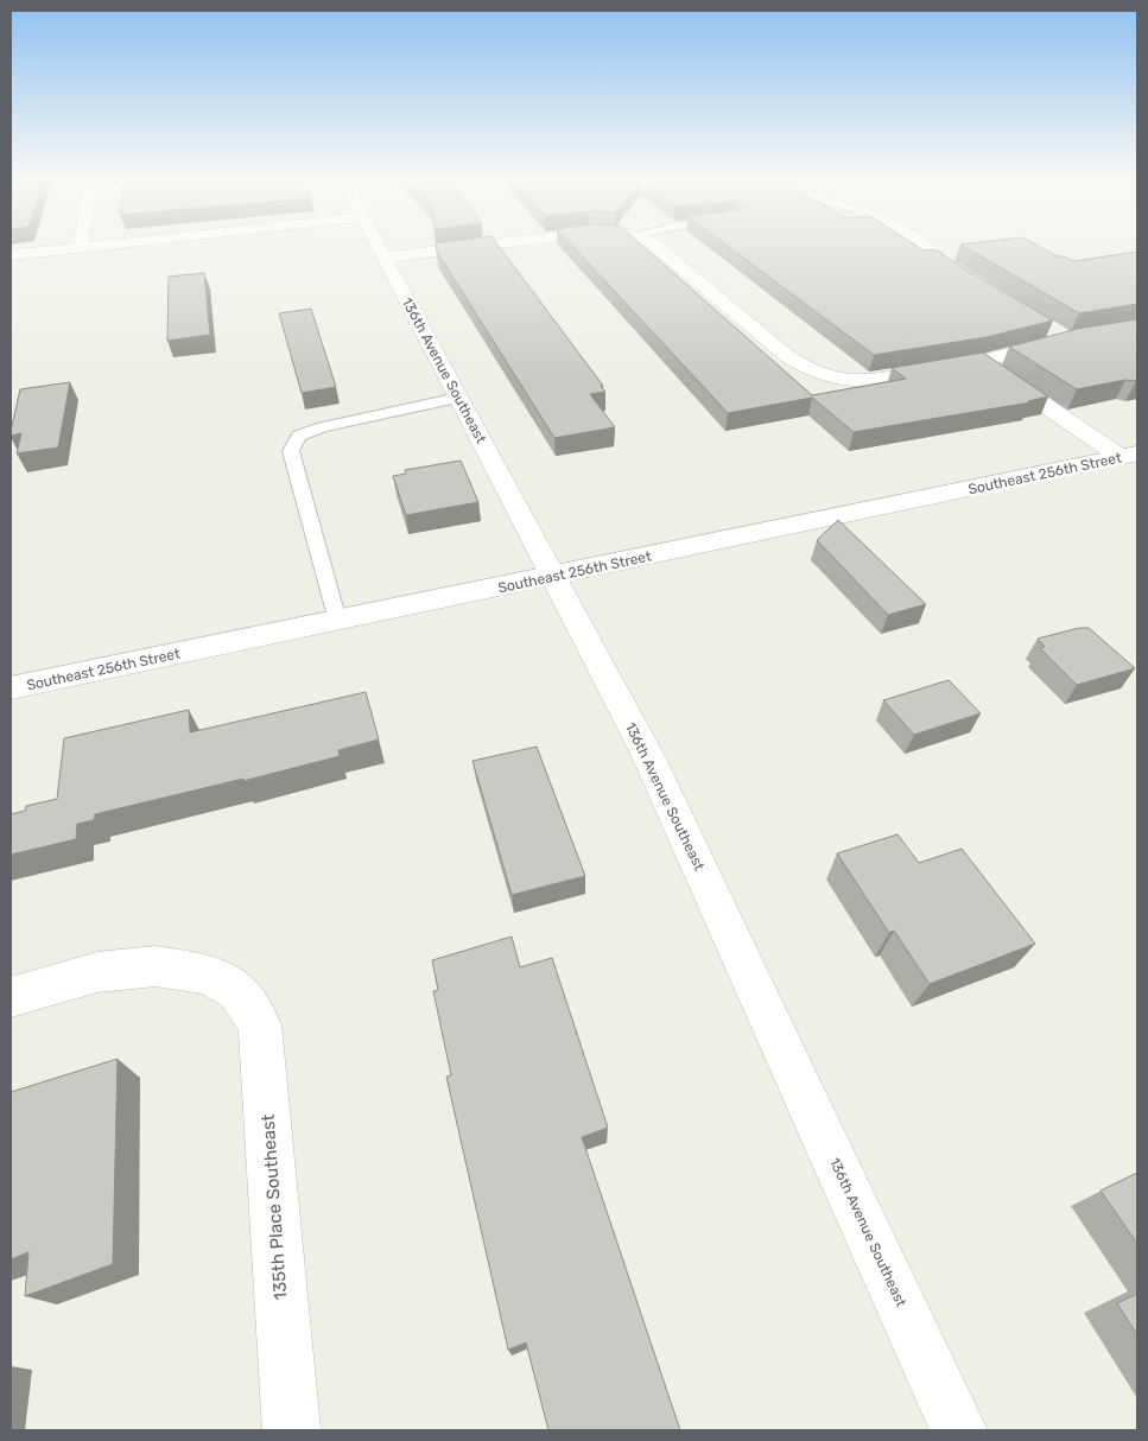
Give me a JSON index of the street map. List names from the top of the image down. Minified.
{"streets":{"street":["136th Avenue Southeast","Southeast 256th Street","135th Place Southeast"]},"crossings":[["136th Avenue Southeast","Southeast 256th Street"]]}
